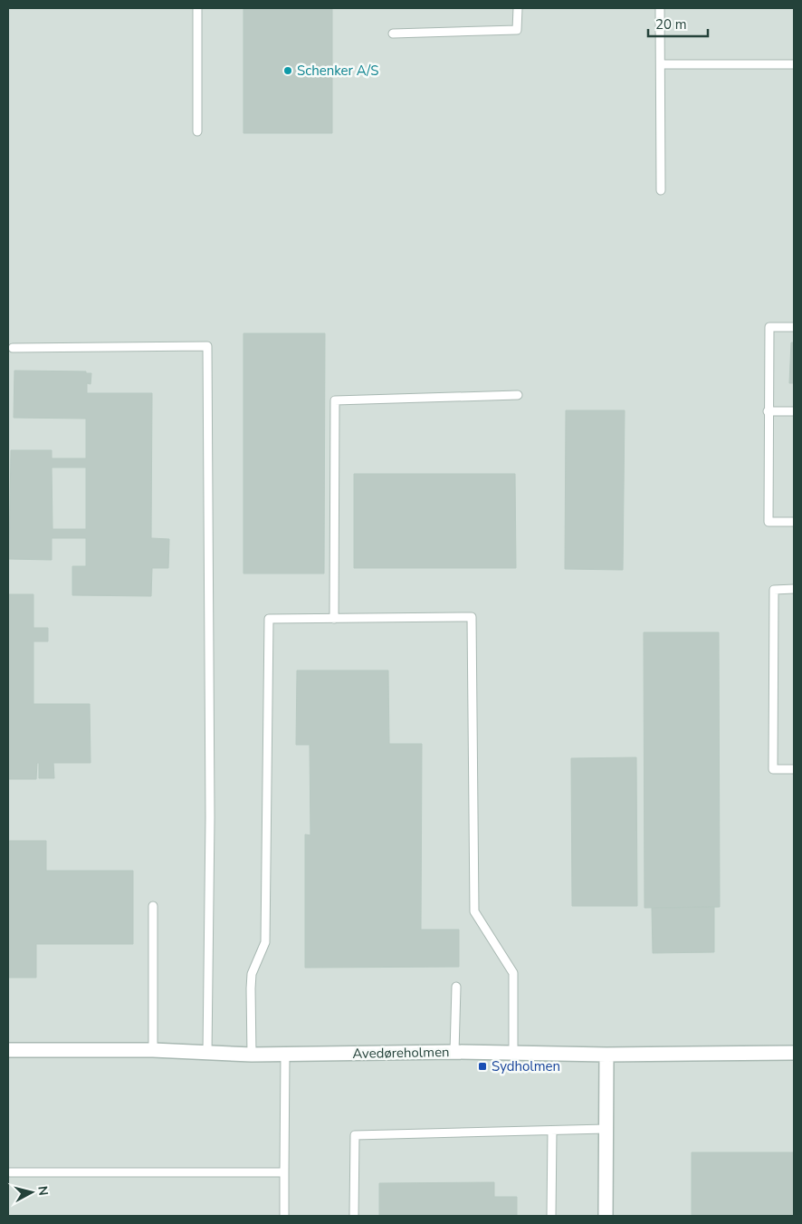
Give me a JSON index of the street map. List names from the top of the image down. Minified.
{"streets":{"street":["Avedøreholmen"]},"places":{"other":["Schenker A/S"],"transit":["Sydholmen"]},"scale_bar":"20 m","north":"right"}
